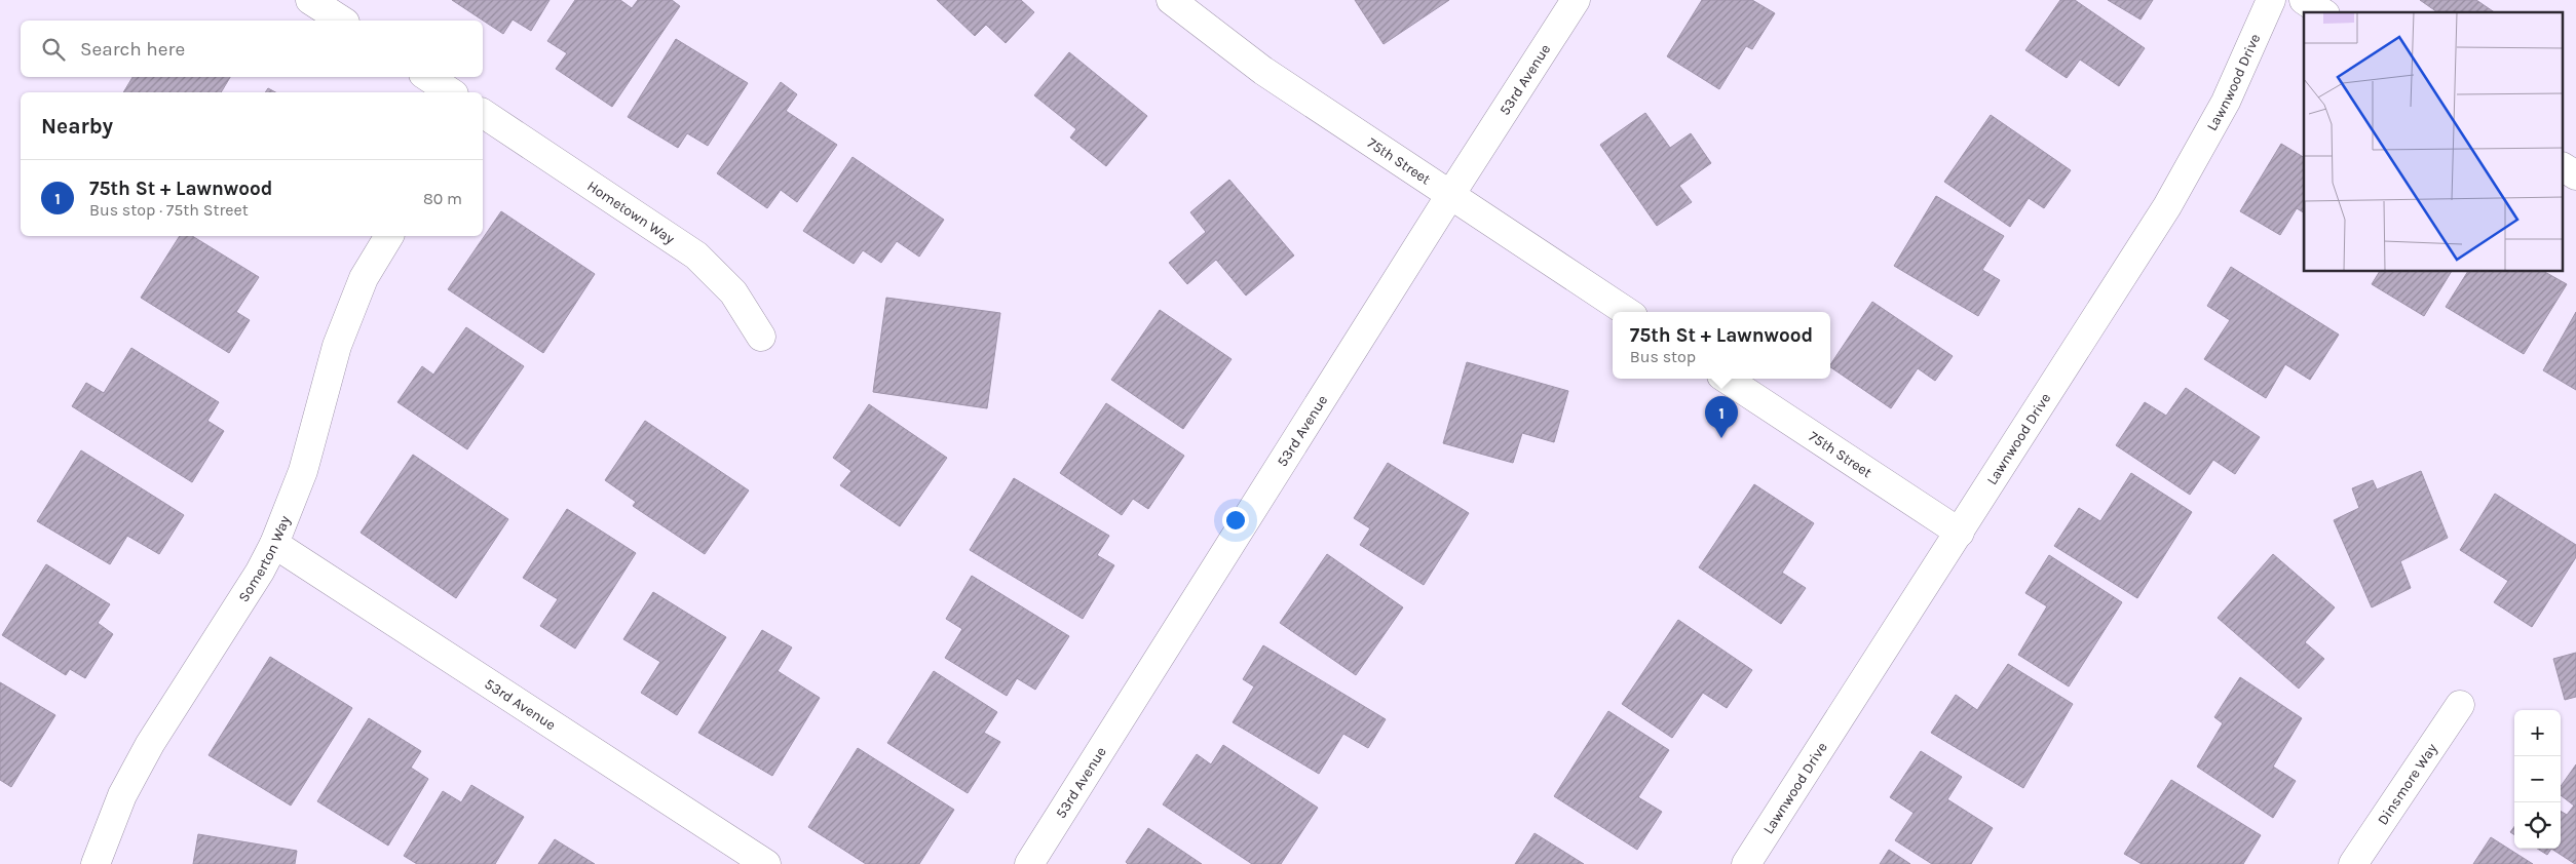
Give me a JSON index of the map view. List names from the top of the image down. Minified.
{"streets":{"street":["53rd Avenue","Lawnwood Drive","75th Street","Hometown Way","Somerton Way","Dinsmore Way"]},"crossings":[["53rd Avenue","75th Street"],["53rd Avenue","Somerton Way"],["Lawnwood Drive","75th Street"]],"page":{"search":"Search here","heading":"Nearby","list":[{"mark":"1","name":"75th St + Lawnwood","note":"Bus stop · 75th Street","value":"80 m"}],"popup":["75th St + Lawnwood","Bus stop"],"pins":"1","map_buttons":["+","−"]}}
